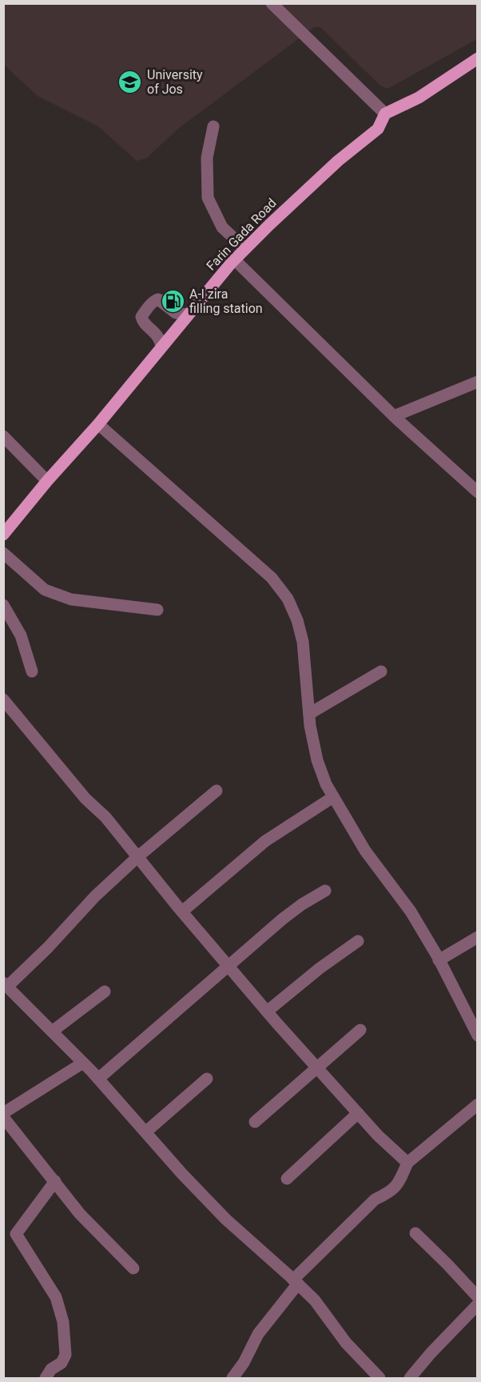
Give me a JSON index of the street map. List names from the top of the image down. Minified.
{"streets":{"main road":["Farin Gada Road"]},"places":{"school or university":["University of Jos"],"fuel station":["A-l zira filling station"]}}
